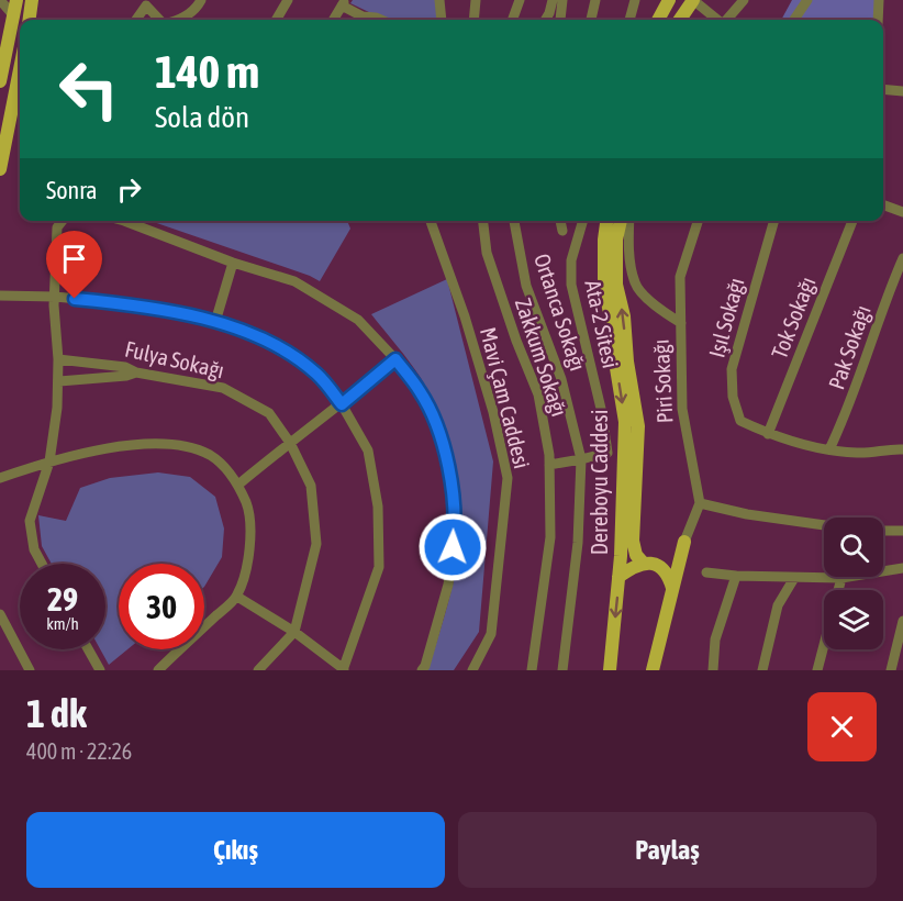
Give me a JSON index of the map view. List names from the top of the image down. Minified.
{"streets":{"main road":["Dereboyu Caddesi"],"street":["Ortanca Sokağı","Işıl Sokağı","Tok Sokağı","Ata-2 Sitesi","Pak Sokağı","Zakkum Sokağı","Fulya Sokağı","Piri Sokağı","Mavi Çam Caddesi"]},"crossings":[["Ortanca Sokağı","Ata-2 Sitesi"],["Işıl Sokağı","Tok Sokağı"],["Işıl Sokağı","Pak Sokağı"],["Ata-2 Sitesi","Zakkum Sokağı"]],"page":{"turn":["140 m","Sola dön"],"then":"Sonra","speed":"29 km/h","limit":"30","heading":["1 dk","400 m · 22:26"],"buttons":["Çıkış","Paylaş"]}}
